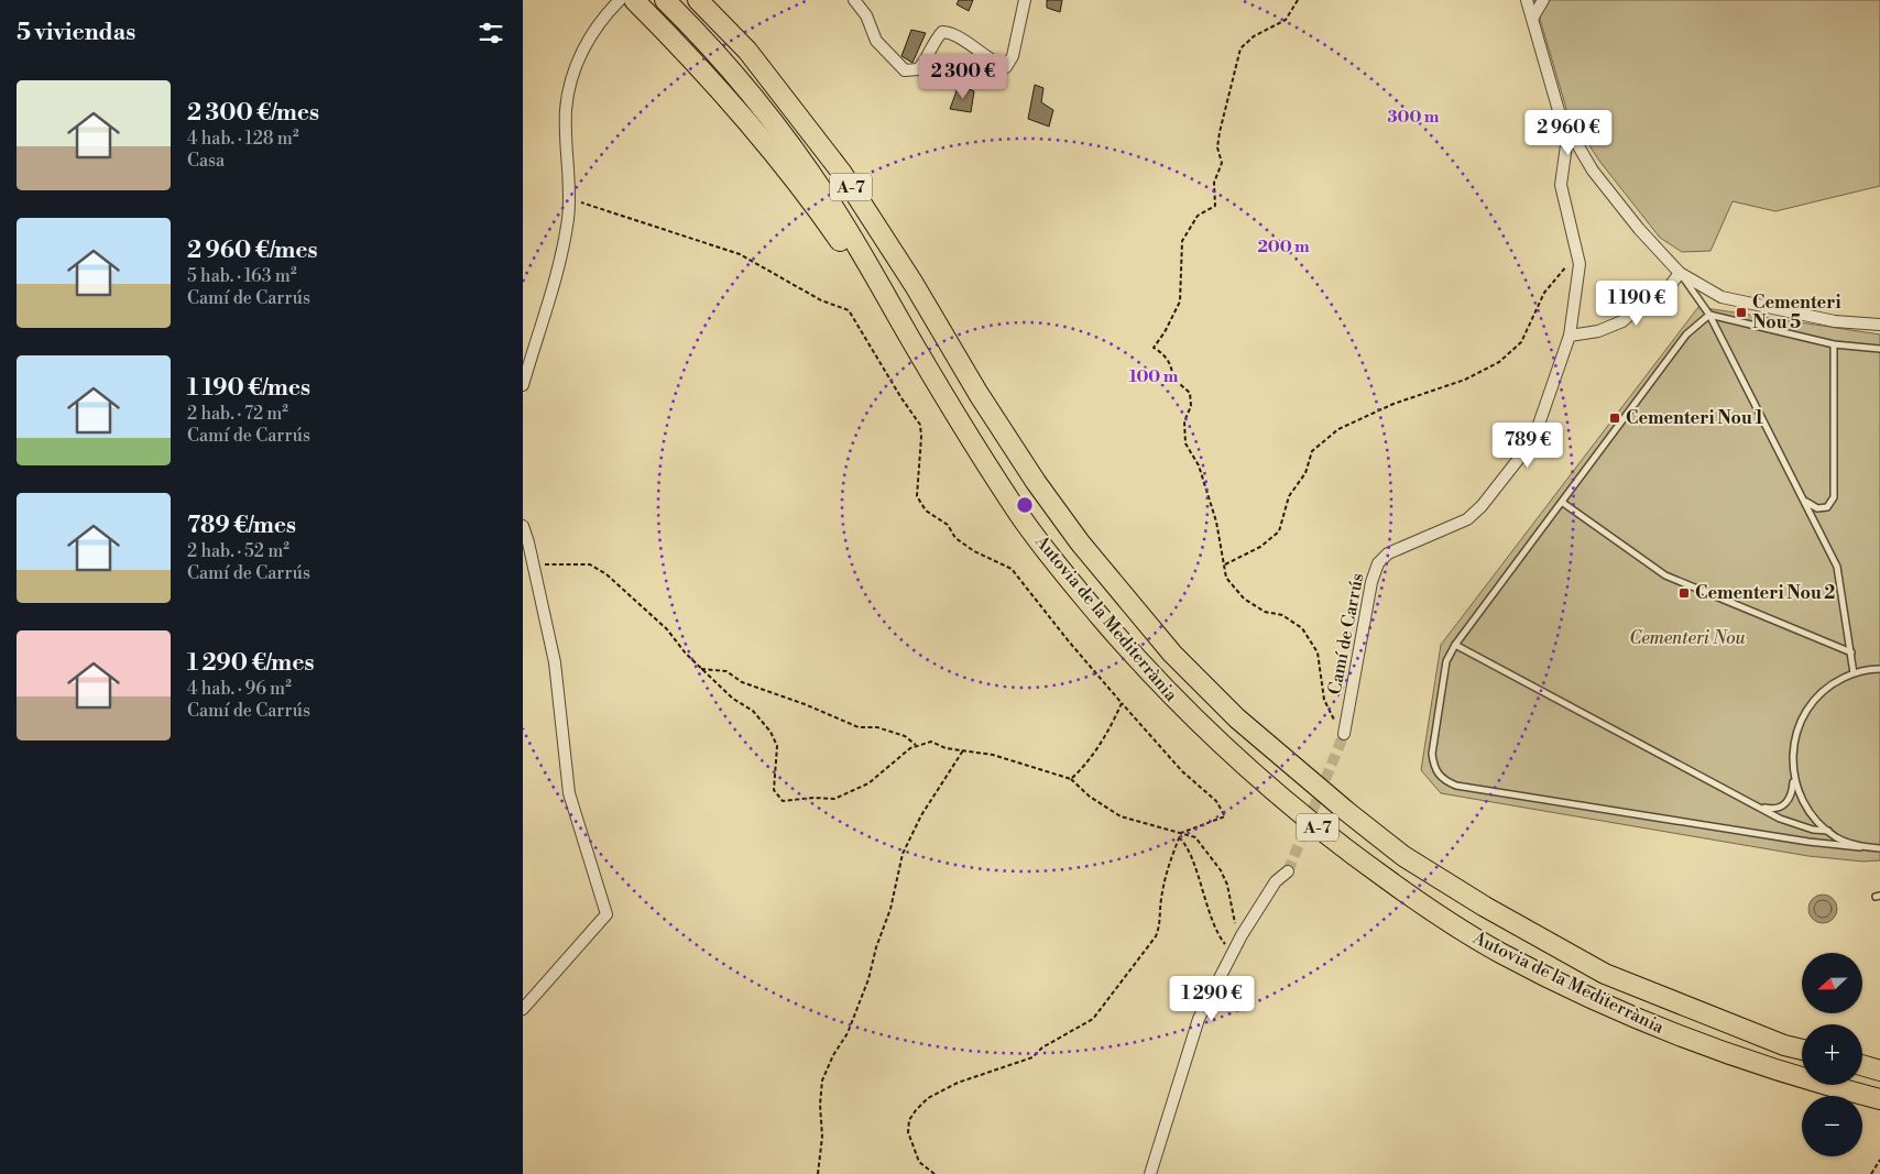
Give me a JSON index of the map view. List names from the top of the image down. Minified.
{"streets":{"highway":["A-7","Autovia de la Mediterrània"],"street":["Camí de Carrús"]},"parks":["Cementeri Nou"],"places":{"transit":["Cementeri Nou 5","Cementeri Nou 1","Cementeri Nou 2"]},"north":"left","page":{"heading":"5 viviendas","price":["2 300 €","2 960 €","1 190 €","789 €","1 290 €"],"list":[{"name":"2 300 €/mes","note":"4 hab. · 128 m² · Casa"},{"name":"2 960 €/mes","note":"5 hab. · 163 m² · Camí de Carrús"},{"name":"1 190 €/mes","note":"2 hab. · 72 m² · Camí de Carrús"},{"name":"789 €/mes","note":"2 hab. · 52 m² · Camí de Carrús"},{"name":"1 290 €/mes","note":"4 hab. · 96 m² · Camí de Carrús"}],"map_buttons":["+","−"]},"rings":["300 m","200 m","100 m"]}
